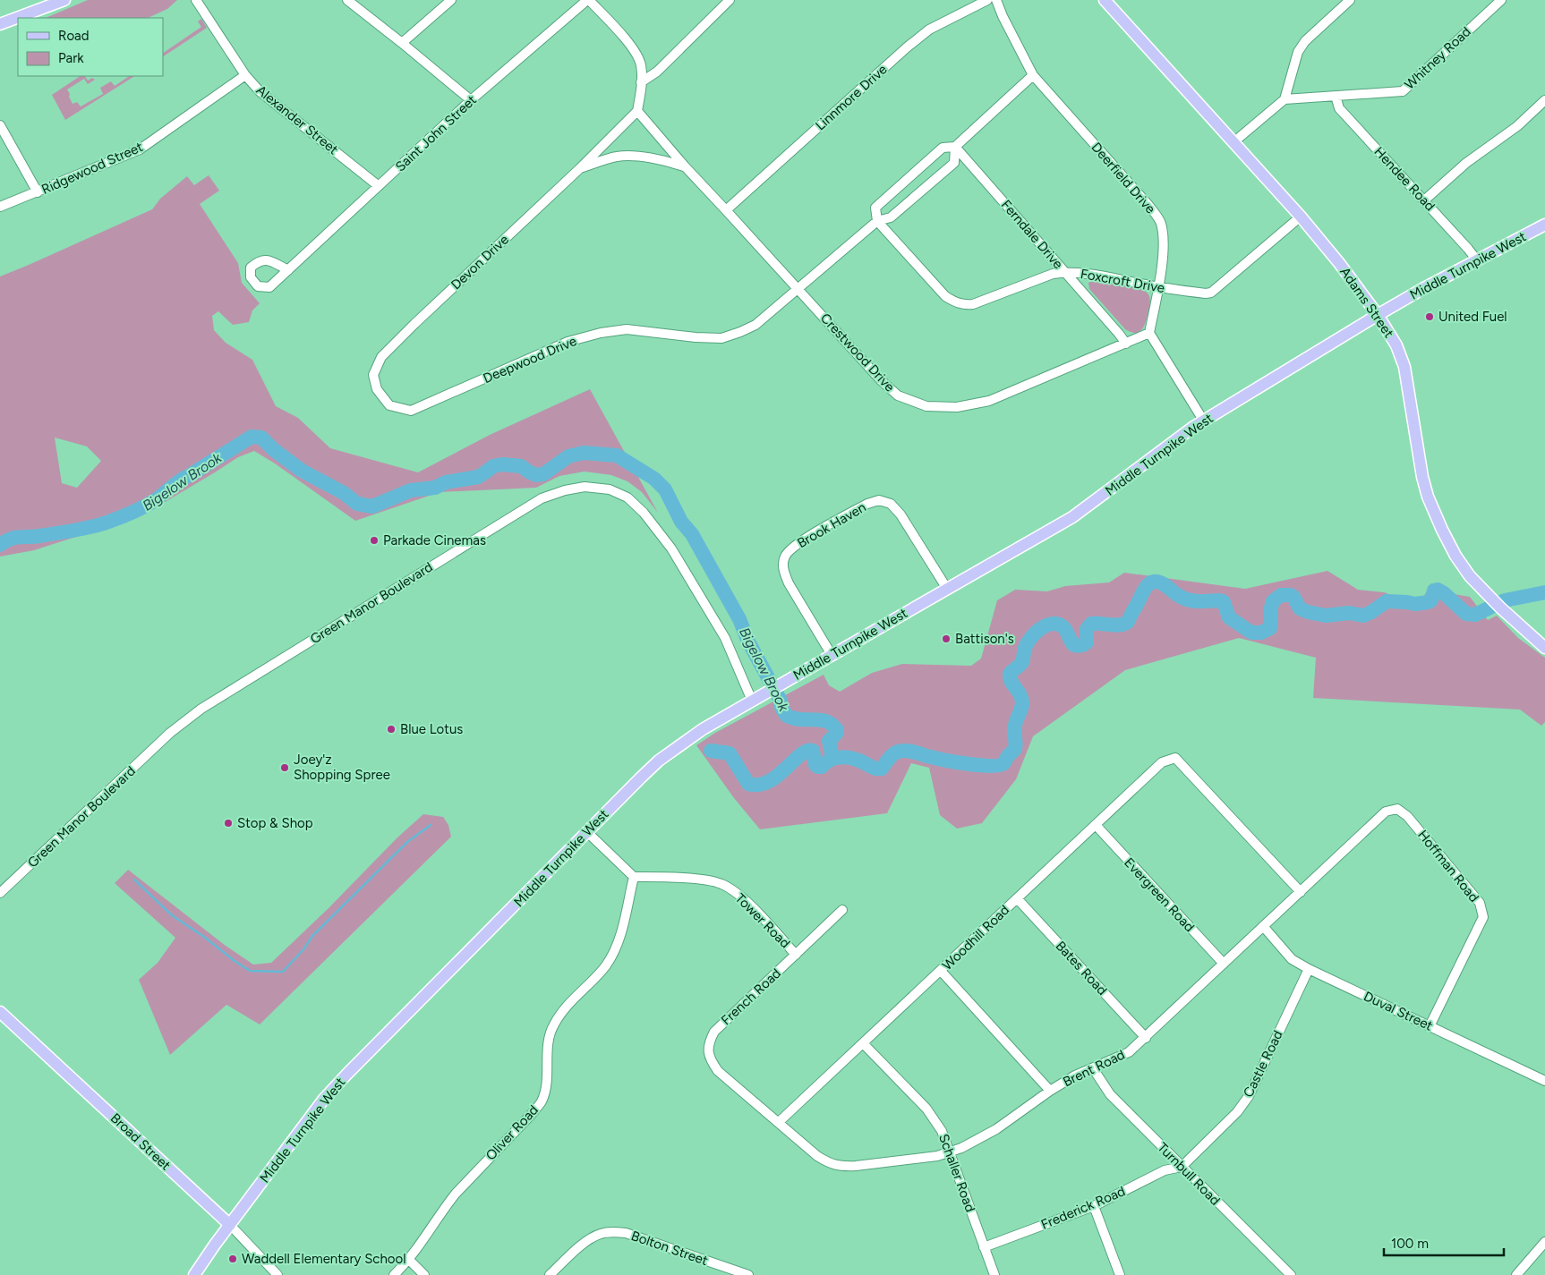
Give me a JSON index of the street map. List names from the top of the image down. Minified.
{"streets":{"main road":["Middle Turnpike West","Adams Street","Broad Street"],"street":["Whitney Road","Linnmore Drive","Alexander Street","Saint John Street","Ridgewood Street","Deerfield Drive","Hendee Road","Ferndale Drive","Devon Drive","Foxcroft Drive","Crestwood Drive","Deepwood Drive","Brook Haven","Green Manor Boulevard","Hoffman Road","Evergreen Road","Tower Road","Woodhill Road","Bates Road","French Road","Duval Street","Castle Road","Brent Road","Oliver Road","Schaller Road","Turnbull Road","Frederick Road","Bolton Street"]},"crossings":[["Whitney Road","Hendee Road"],["Linnmore Drive","Crestwood Drive"],["Alexander Street","Saint John Street"],["Alexander Street","Ridgewood Street"],["Deerfield Drive","Foxcroft Drive"],["Deerfield Drive","Crestwood Drive"],["Hendee Road","Middle Turnpike West"],["Ferndale Drive","Foxcroft Drive"],["Ferndale Drive","Crestwood Drive"],["Ferndale Drive","Deepwood Drive"],["Devon Drive","Crestwood Drive"],["Devon Drive","Deepwood Drive"],["Middle Turnpike West","Adams Street"],["Middle Turnpike West","Brook Haven"],["Middle Turnpike West","Green Manor Boulevard"],["Middle Turnpike West","Broad Street"],["Foxcroft Drive","Adams Street"],["Foxcroft Drive","Deepwood Drive"],["Crestwood Drive","Deepwood Drive"],["Hoffman Road","Duval Street"],["Hoffman Road","Brent Road"],["Evergreen Road","Woodhill Road"],["Evergreen Road","Brent Road"],["Tower Road","French Road"],["Tower Road","Oliver Road"],["Woodhill Road","Bates Road"],["Woodhill Road","Brent Road"],["Woodhill Road","Schaller Road"],["Bates Road","Brent Road"],["French Road","Brent Road"],["Duval Street","Castle Road"],["Duval Street","Brent Road"],["Castle Road","Turnbull Road"],["Castle Road","Frederick Road"],["Brent Road","Schaller Road"],["Brent Road","Turnbull Road"],["Schaller Road","Frederick Road"],["Turnbull Road","Frederick Road"]],"water":["Bigelow Brook"],"places":["United Fuel","Parkade Cinemas","Battison's","Blue Lotus","Joey'z Shopping Spree","Stop & Shop","Waddell Elementary School"],"legend":["Road","Park"],"scale_bar":"100 m"}
